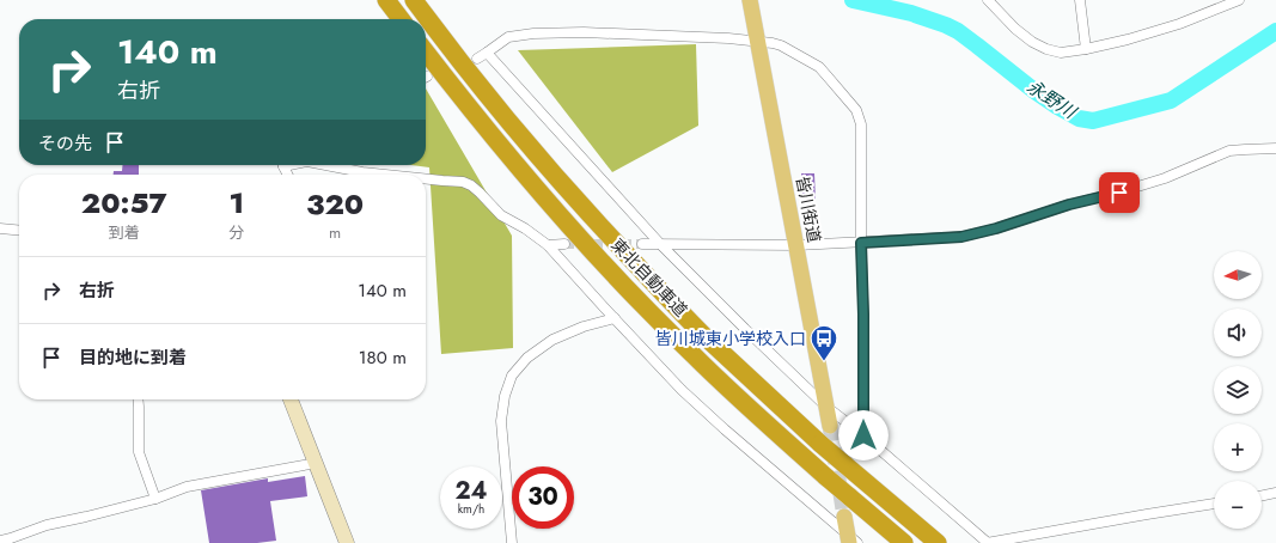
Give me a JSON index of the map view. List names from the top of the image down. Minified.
{"streets":{"highway":["東北自動車道"],"main road":["皆川街道"]},"water":["永野川"],"places":{"bus stop":["皆川城東小学校入口"]},"north":"left","page":{"turn":["140 m","右折"],"then":"その先","eta":["20:57","到着","1","分","320","m"],"map_buttons":["+","−"],"list":[{"name":"右折","value":"140 m"},{"name":"目的地に到着","value":"180 m"}],"speed":"24 km/h","limit":"30"}}
